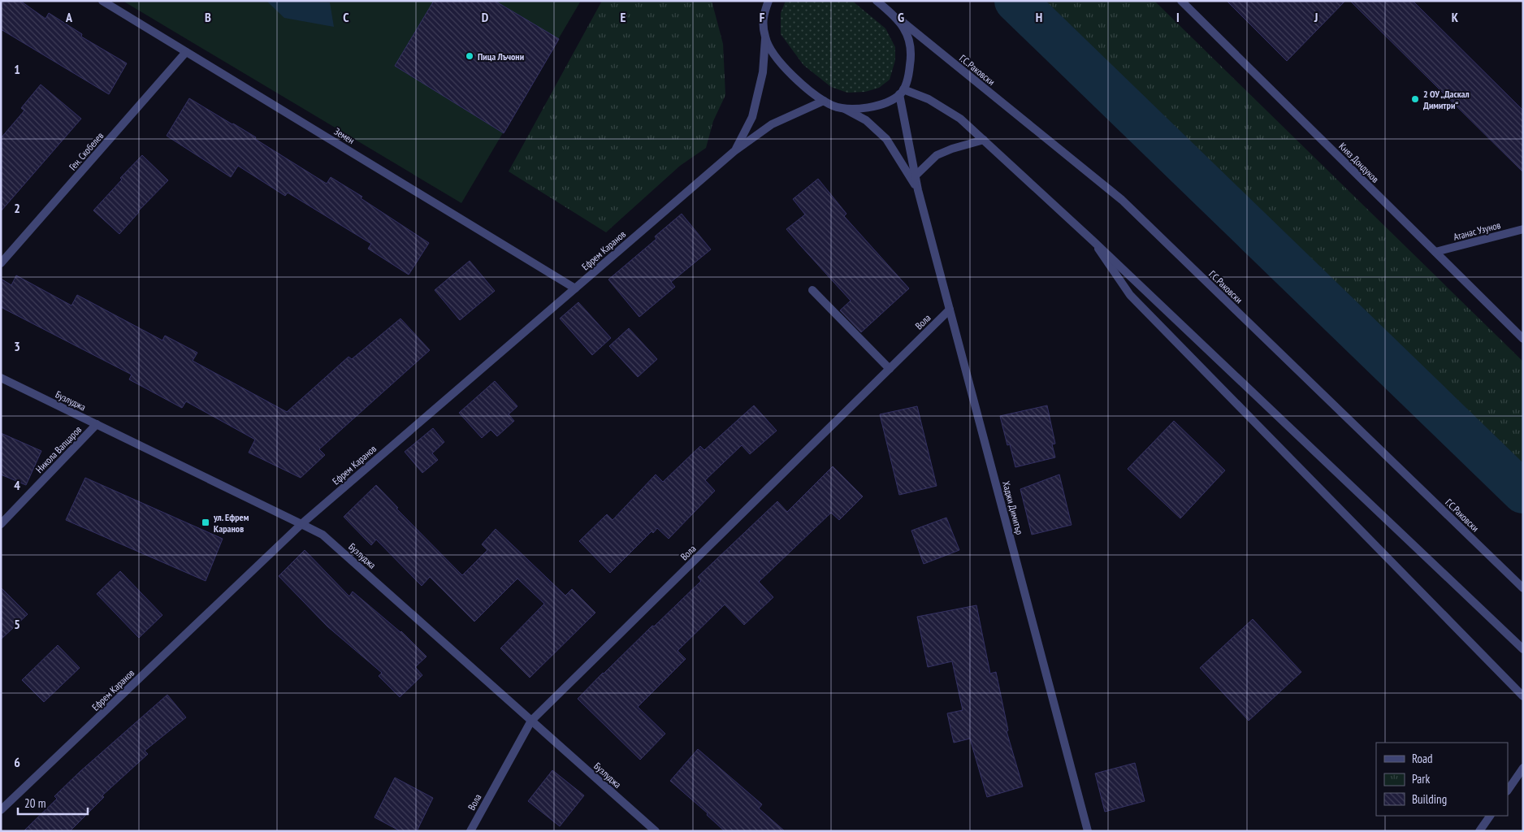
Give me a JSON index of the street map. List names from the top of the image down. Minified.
{"streets":{"street":["Г.С.Раковски","Земен","Ген. Скобелев","Княз Дондуков","Атанас Узунов","Ефрем Каранов","Вола","Бузлуджа","Никола Вапцаров","Хаджи Димитър"]},"crossings":[["Земен","Ген. Скобелев"],["Земен","Ефрем Каранов"],["Княз Дондуков","Атанас Узунов"],["Ефрем Каранов","Бузлуджа"],["Вола","Бузлуджа"],["Вола","Хаджи Димитър"],["Бузлуджа","Никола Вапцаров"]],"places":{"other":["Пица Лъчони","2 ОУ „Даскал Димитри“"],"transit":["ул. Ефрем Каранов"]},"legend":["Road","Park","Building"],"scale_bar":"20 m","grid":{"columns":["A","B","C","D","E","F","G","H","I","J","K"],"rows":["1","2","3","4","5","6"]}}
